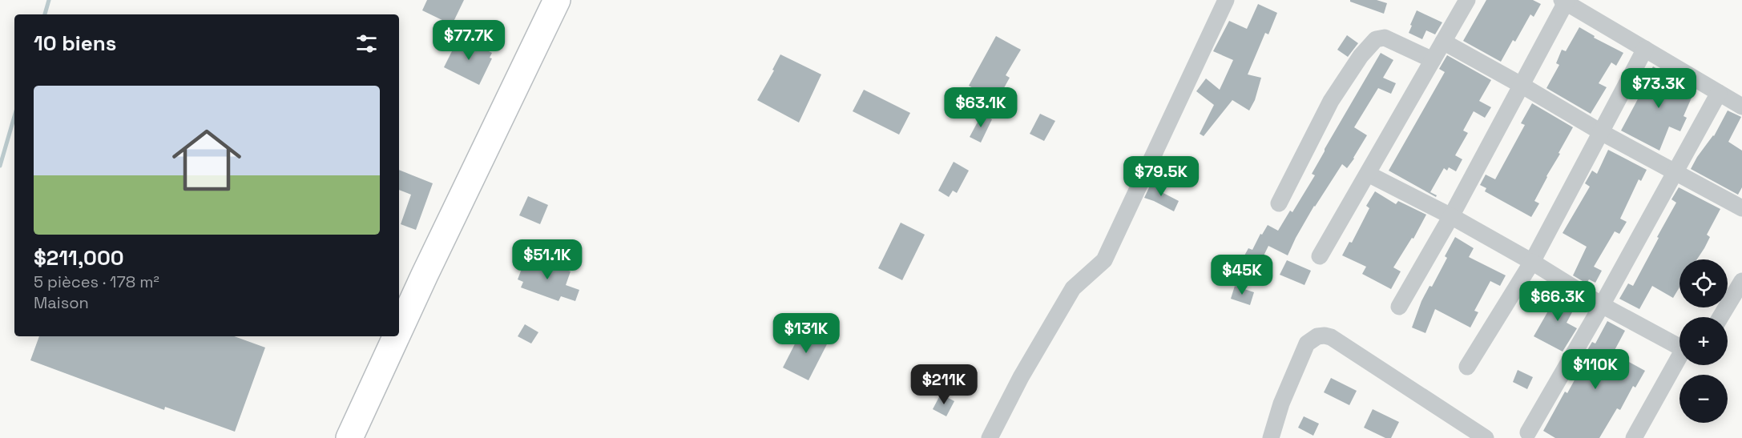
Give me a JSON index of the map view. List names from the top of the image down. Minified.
{"page":{"heading":"10 biens","price":["$77.7K","$73.3K","$63.1K","$79.5K","$51.1K","$45K","$66.3K","$131K","$110K","$211K"],"list":[{"name":"$211,000","note":"5 pièces · 178 m² · Maison"}],"map_buttons":["+","−"]}}
